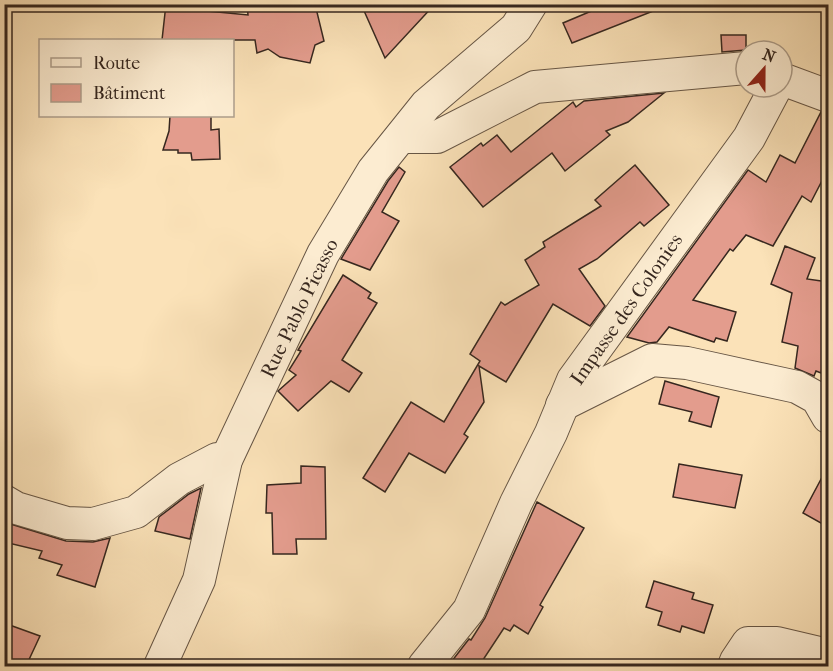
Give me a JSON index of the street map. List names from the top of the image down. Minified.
{"streets":{"street":["Rue Pablo Picasso","Impasse des Colonies"]},"legend":["Route","Bâtiment"],"north":"top"}
